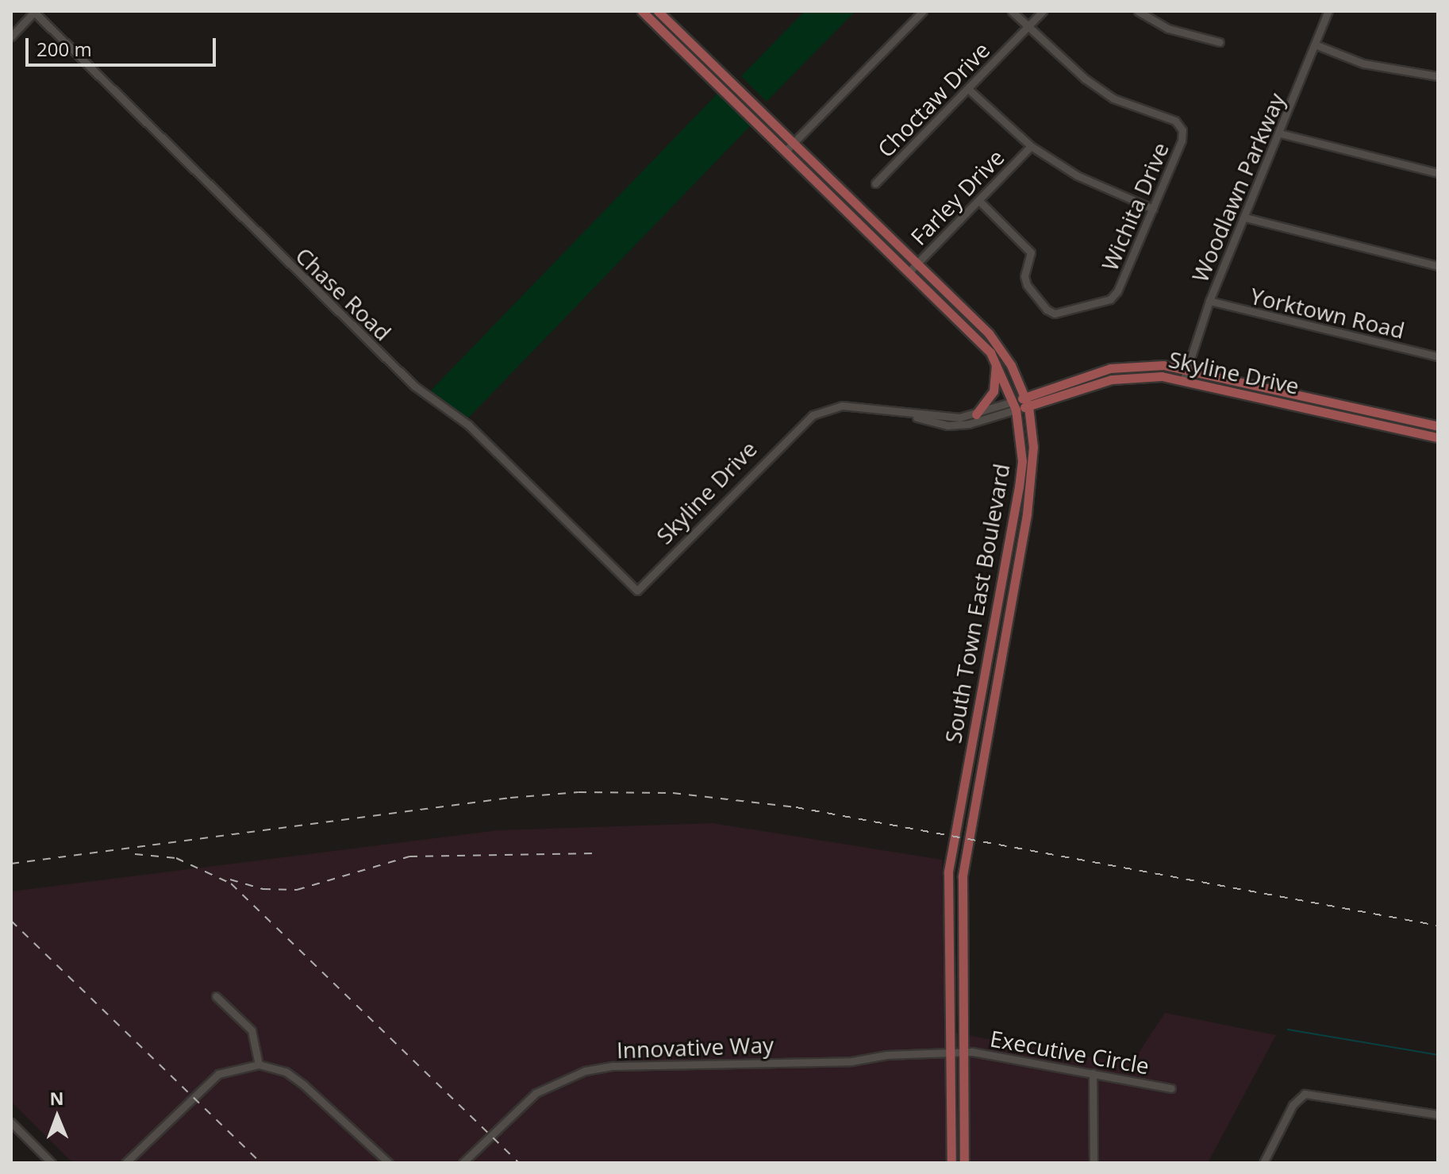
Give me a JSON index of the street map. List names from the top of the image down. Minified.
{"streets":{"main road":["Skyline Drive","South Town East Boulevard"],"street":["Choctaw Drive","Woodlawn Parkway","Farley Drive","Wichita Drive","Chase Road","Yorktown Road","Innovative Way","Executive Circle"]},"crossings":[["Choctaw Drive","Wichita Drive"],["Woodlawn Parkway","Yorktown Road"],["Woodlawn Parkway","Skyline Drive"],["Farley Drive","Wichita Drive"],["Farley Drive","South Town East Boulevard"],["Chase Road","Skyline Drive"],["Skyline Drive","South Town East Boulevard"],["South Town East Boulevard","Innovative Way"],["South Town East Boulevard","Executive Circle"],["Innovative Way","Executive Circle"]],"scale_bar":"200 m","north":"top"}
